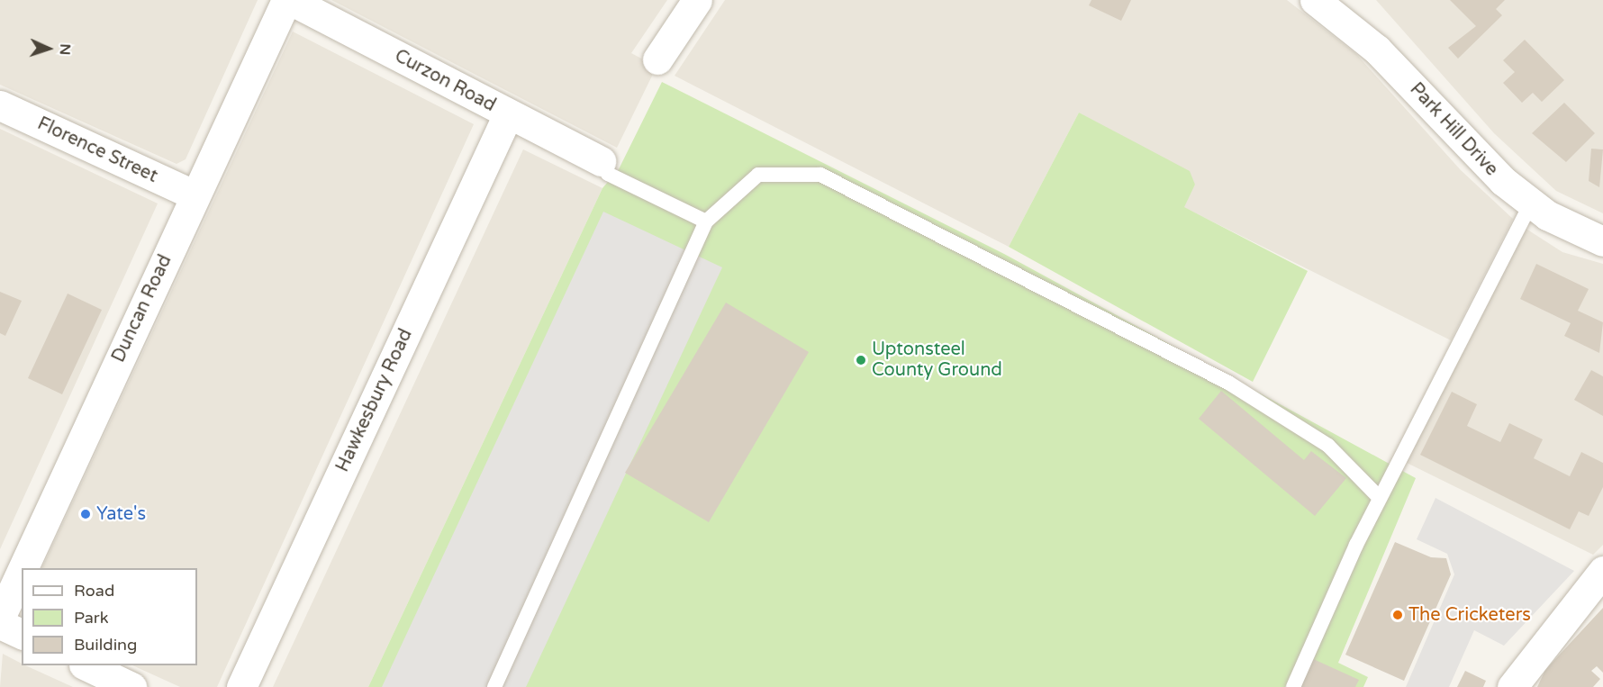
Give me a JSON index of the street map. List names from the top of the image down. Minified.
{"streets":{"street":["Curzon Road","Park Hill Drive","Florence Street","Duncan Road","Hawkesbury Road"]},"crossings":[["Curzon Road","Duncan Road"],["Curzon Road","Hawkesbury Road"],["Florence Street","Duncan Road"]],"places":["Uptonsteel County Ground","Yate's","The Cricketers"],"legend":["Road","Park","Building"],"north":"right"}
